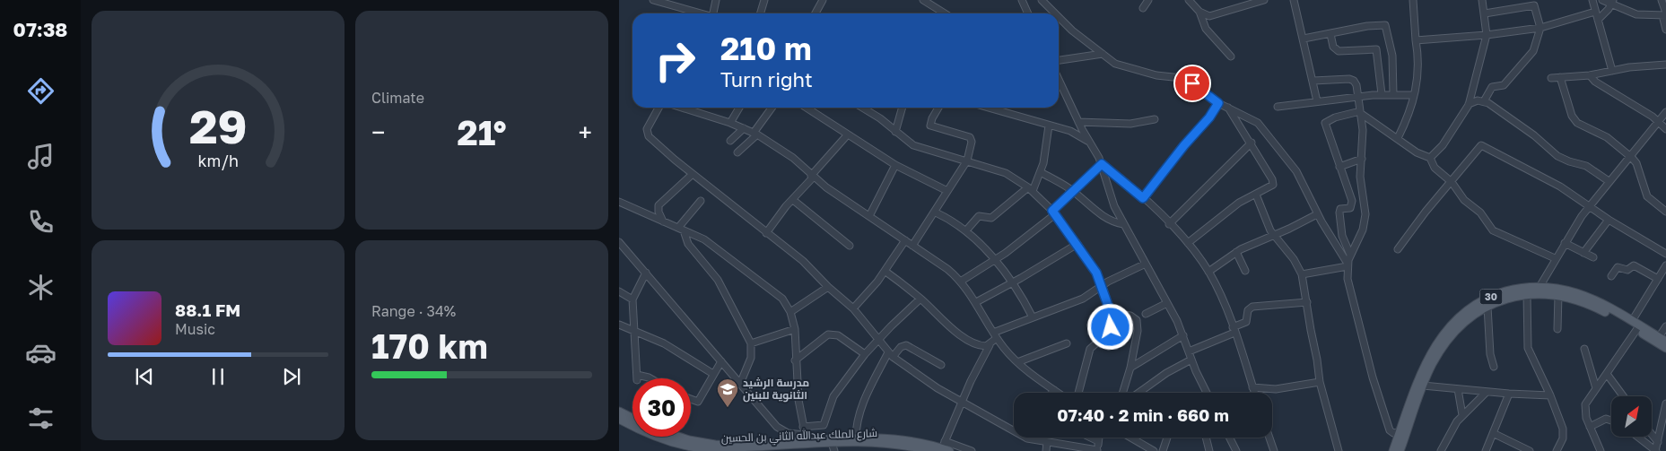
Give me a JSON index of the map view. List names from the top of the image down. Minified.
{"streets":{"main road":["30","شارع الملك عبدالله الثاني بن الحسين"]},"places":{"school or university":["مدرسة الرشيد الثانوية للبنين"]},"north":"top right","page":{"tabs":"07:38","tile":["Climate",["Range · 34%","170 km"]],"turn":["210 m","Turn right"],"heat":["−","21°","+"],"song":["88.1 FM","Music"],"limit":"30","trip":"07:40 · 2 min · 660 m","gauge":["29","km/h"]}}
